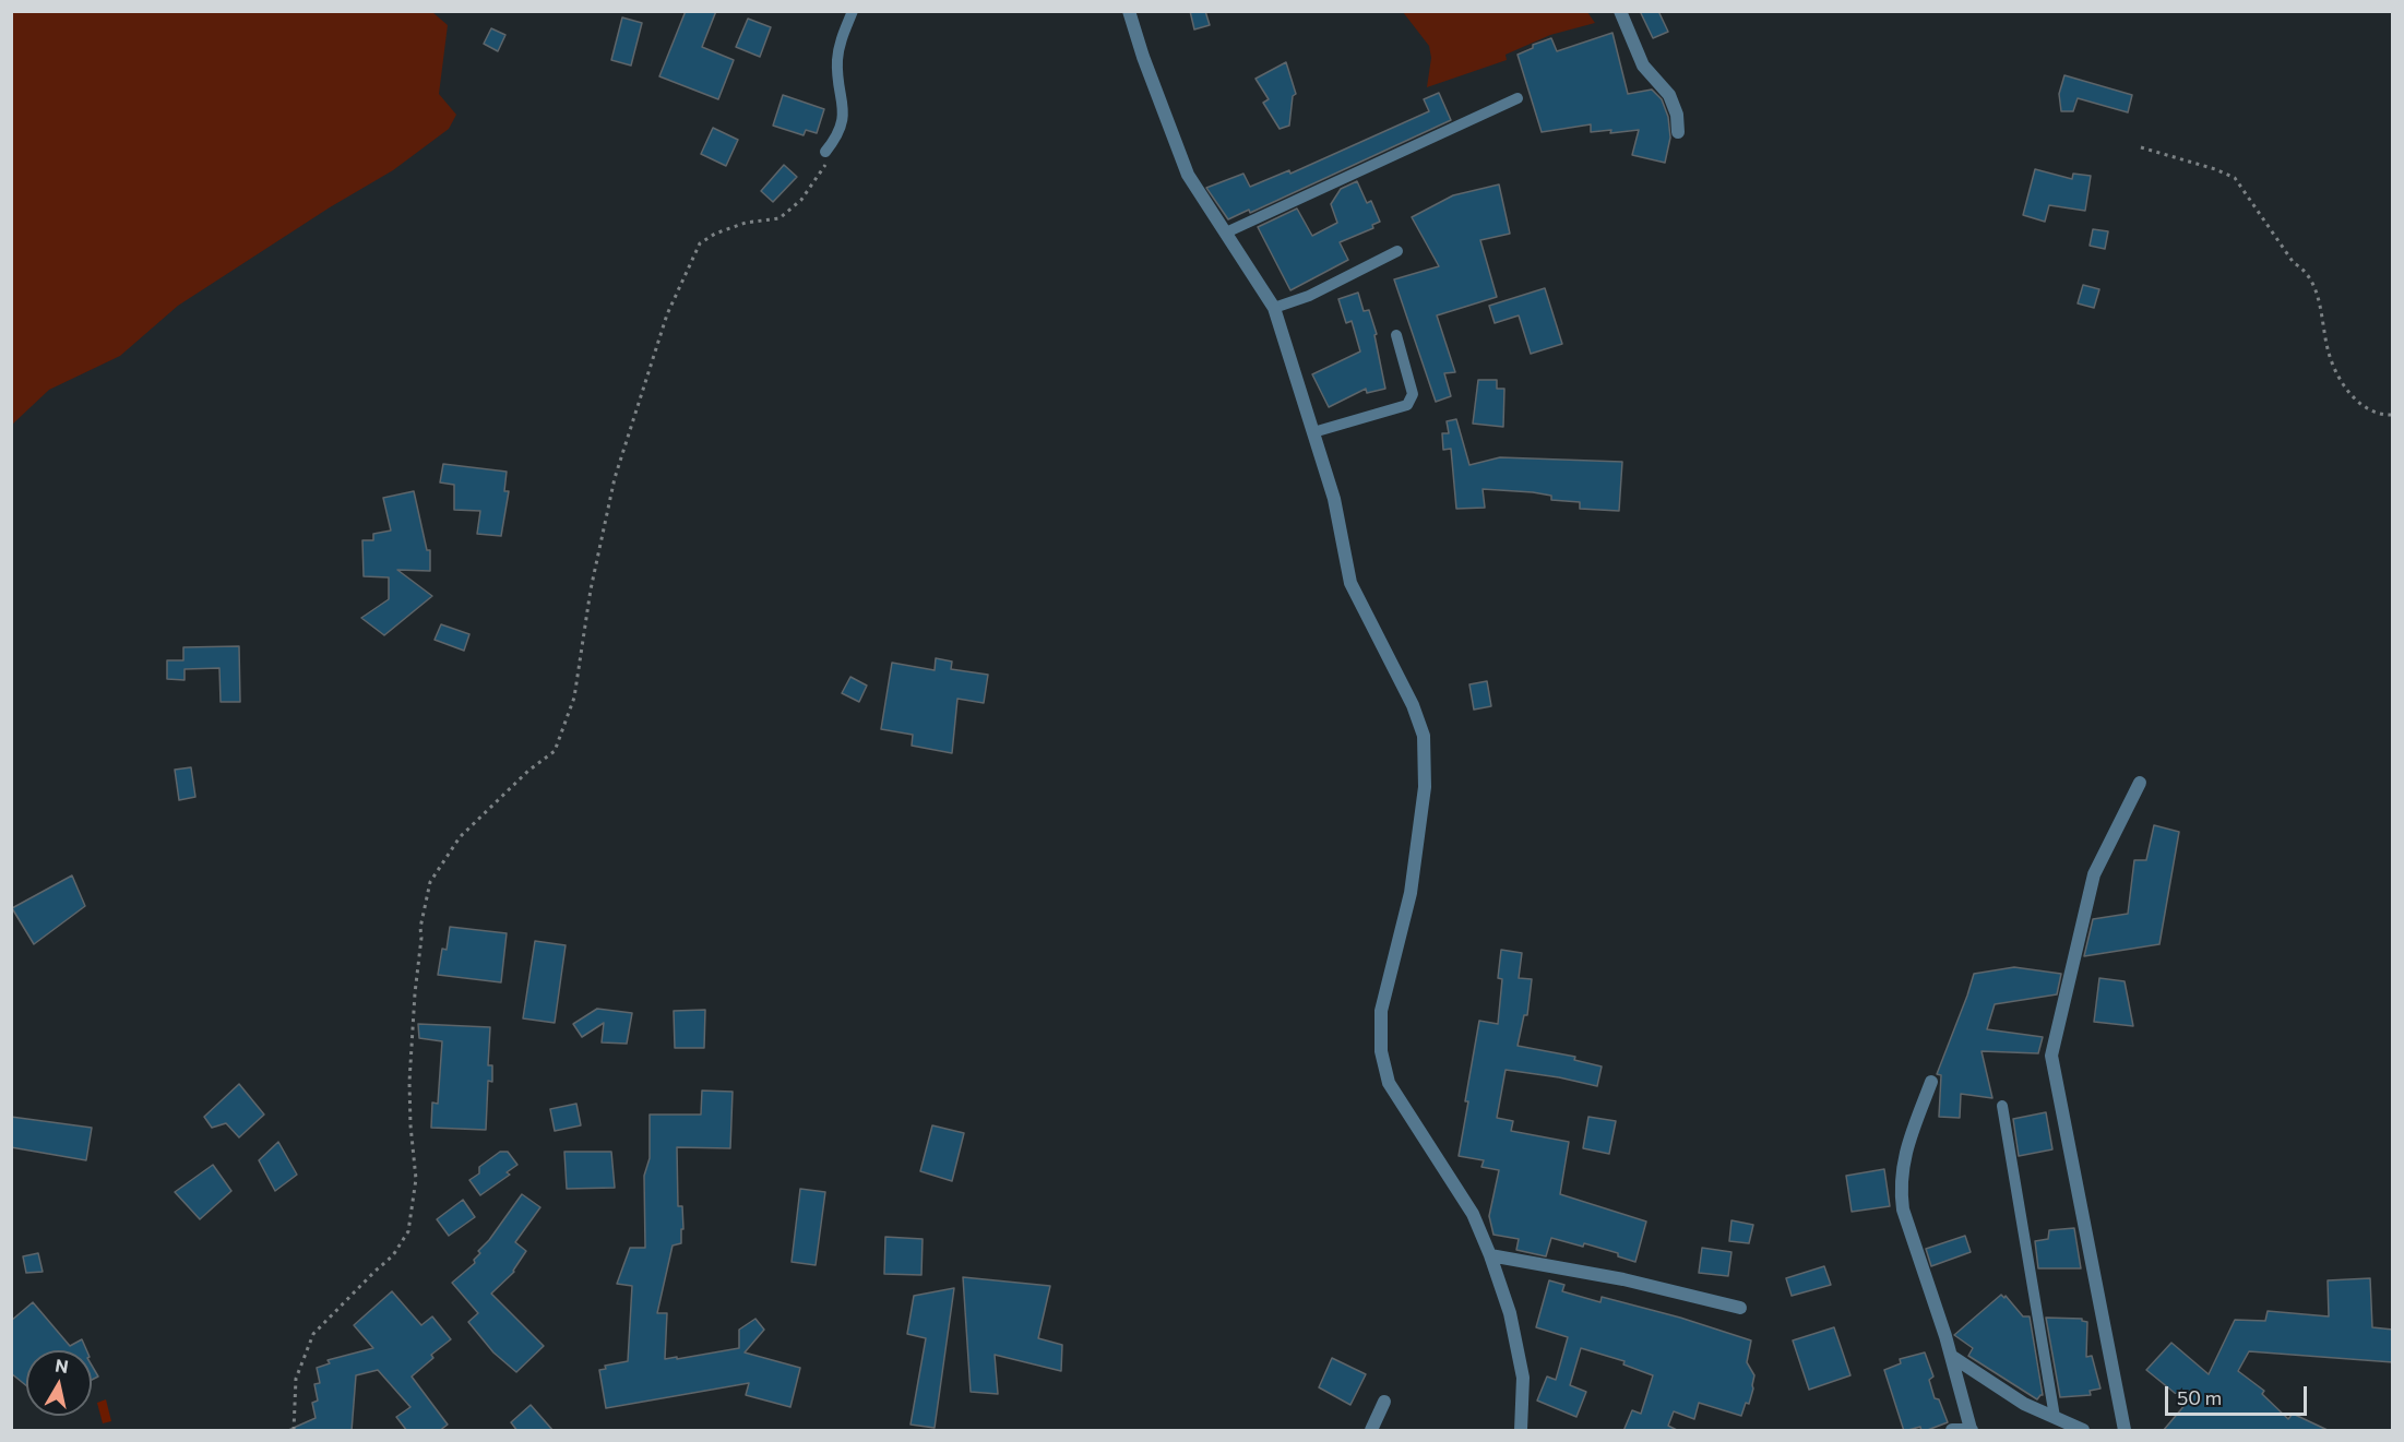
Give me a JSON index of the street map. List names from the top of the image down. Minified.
{"scale_bar":"50 m","north":"top"}
